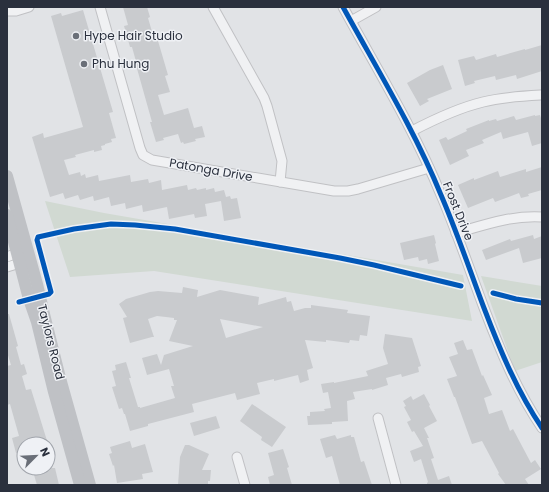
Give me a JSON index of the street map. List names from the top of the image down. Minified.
{"streets":{"main road":["Taylors Road"],"street":["Patonga Drive","Frost Drive"]},"crossings":[["Patonga Drive","Frost Drive"]],"places":["Hype Hair Studio","Phu Hung"],"north":"top right"}
